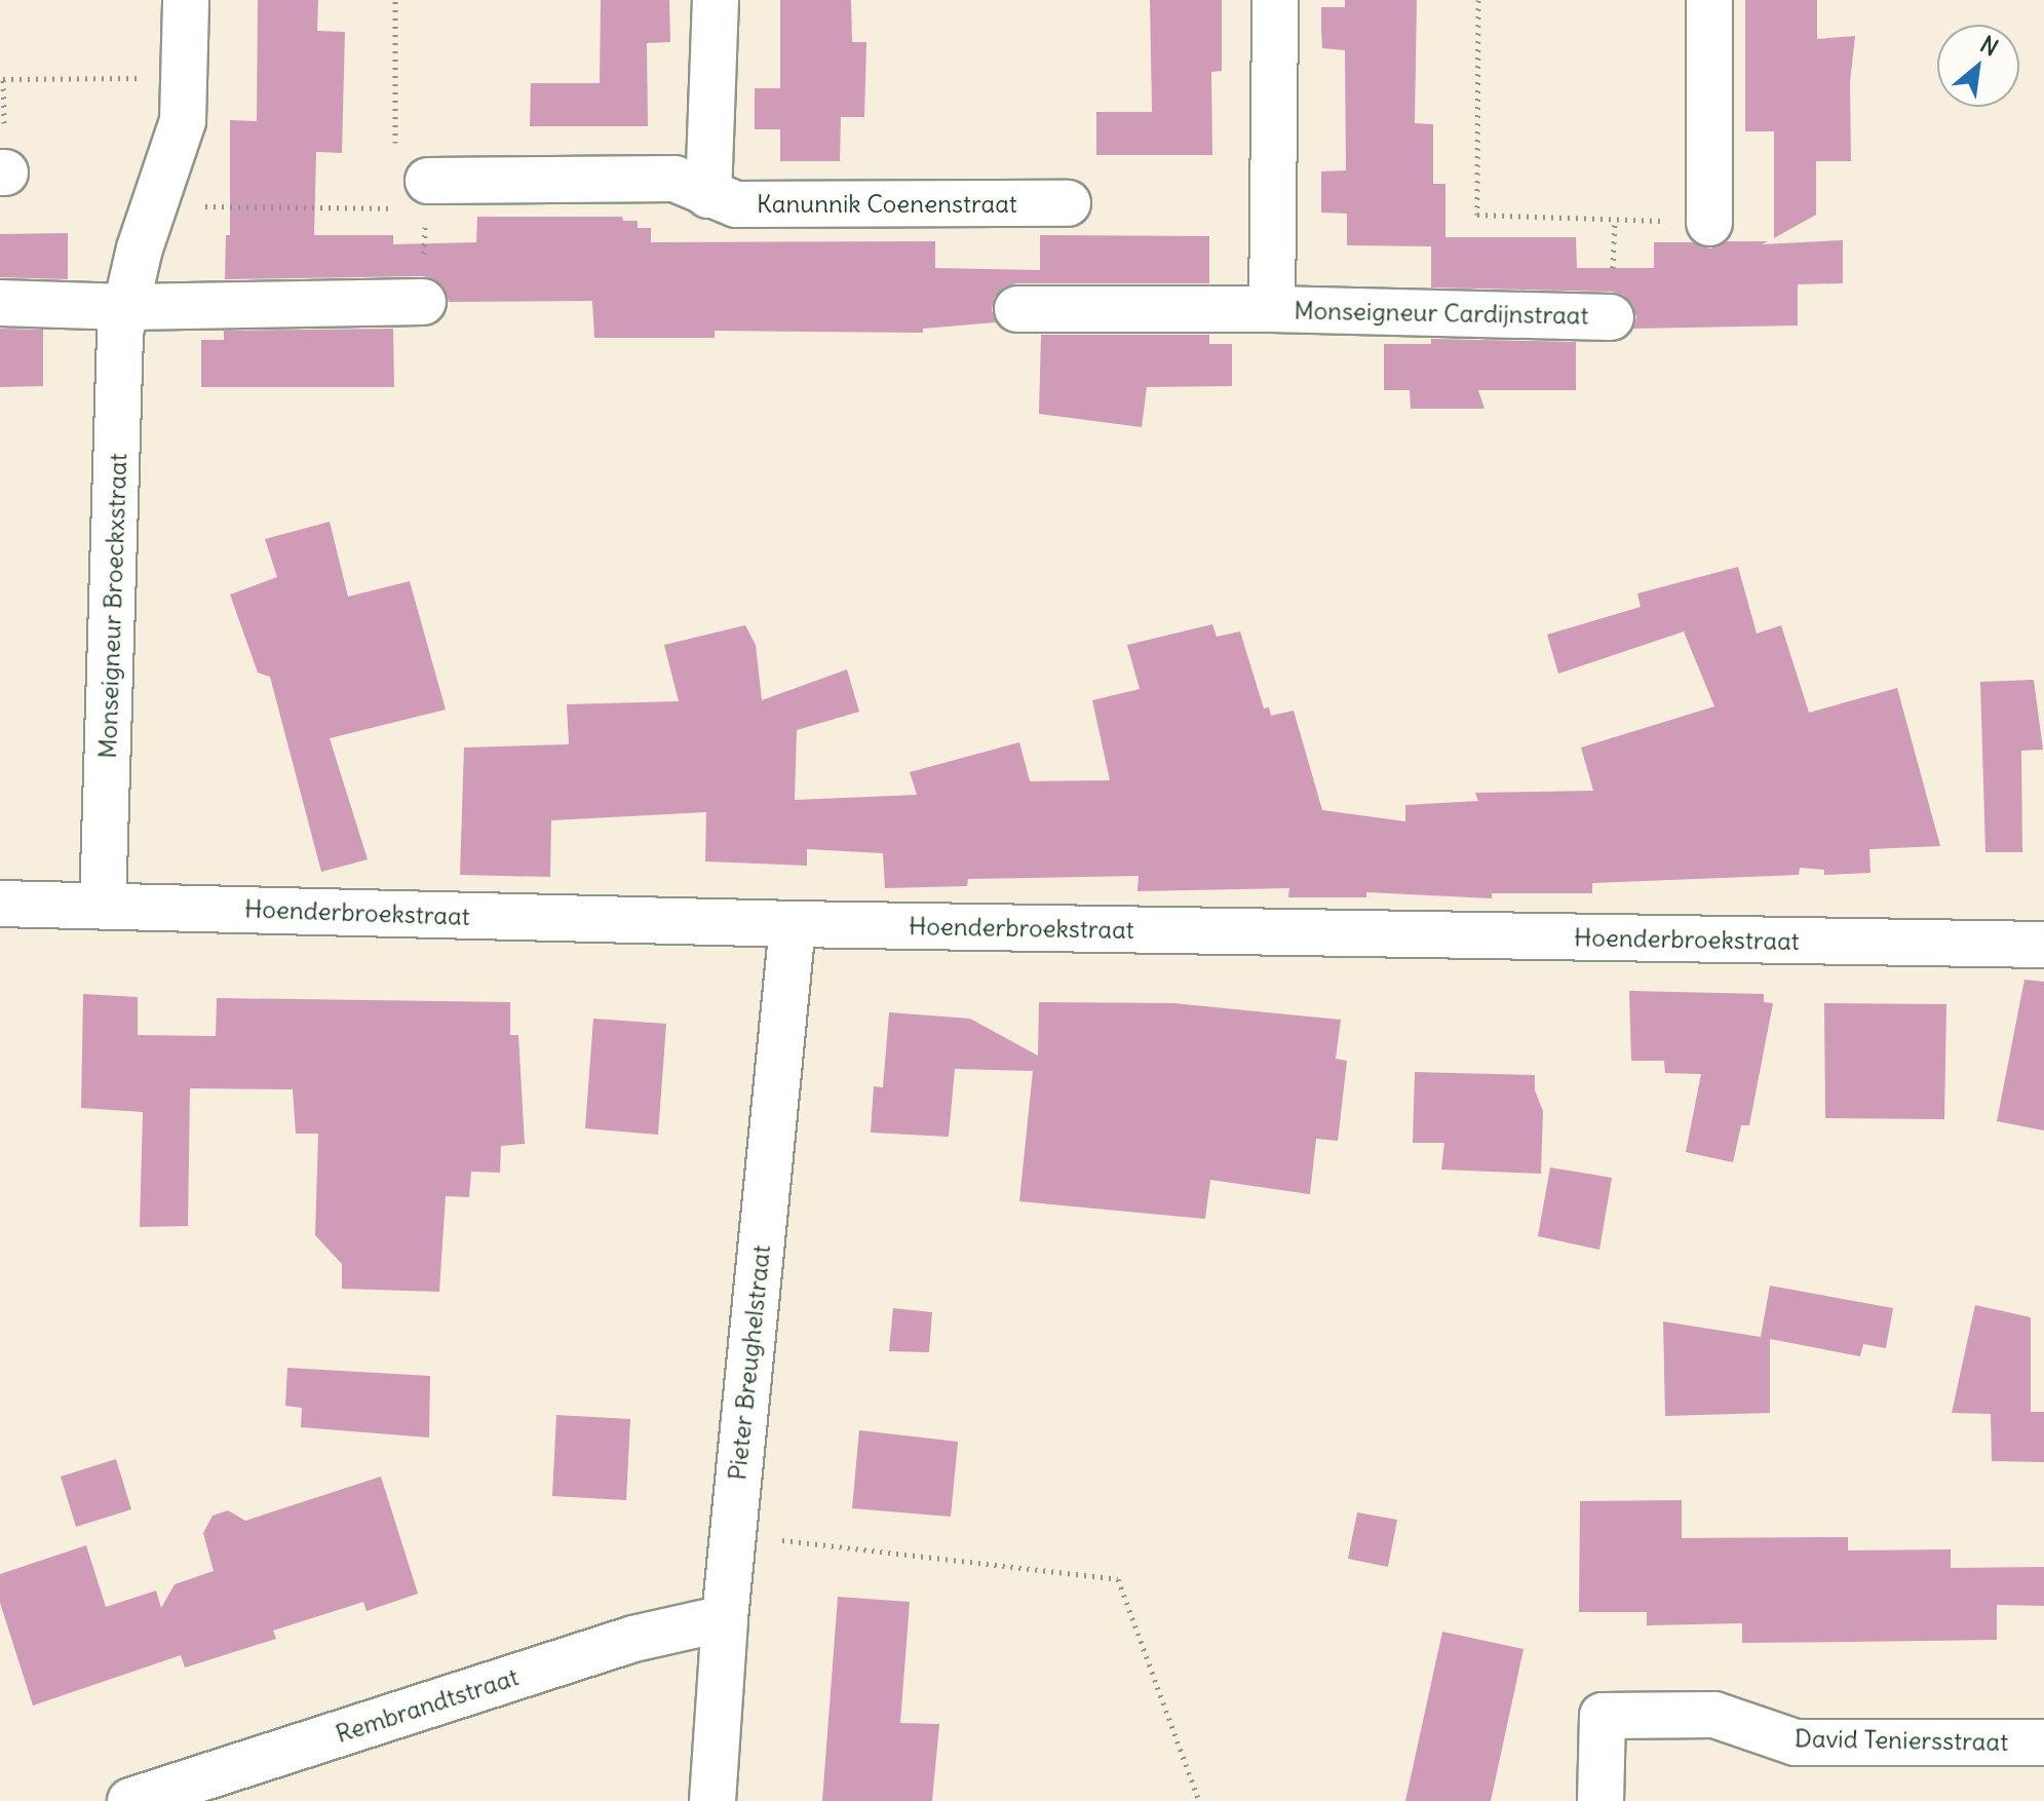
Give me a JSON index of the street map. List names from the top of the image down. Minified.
{"streets":{"street":["Kanunnik Coenenstraat","Monseigneur Cardijnstraat","Monseigneur Broeckxstraat","Hoenderbroekstraat","Pieter Breughelstraat","Rembrandtstraat","David Teniersstraat"]},"crossings":[["Monseigneur Broeckxstraat","Hoenderbroekstraat"],["Hoenderbroekstraat","Pieter Breughelstraat"],["Pieter Breughelstraat","Rembrandtstraat"]],"north":"top right"}
